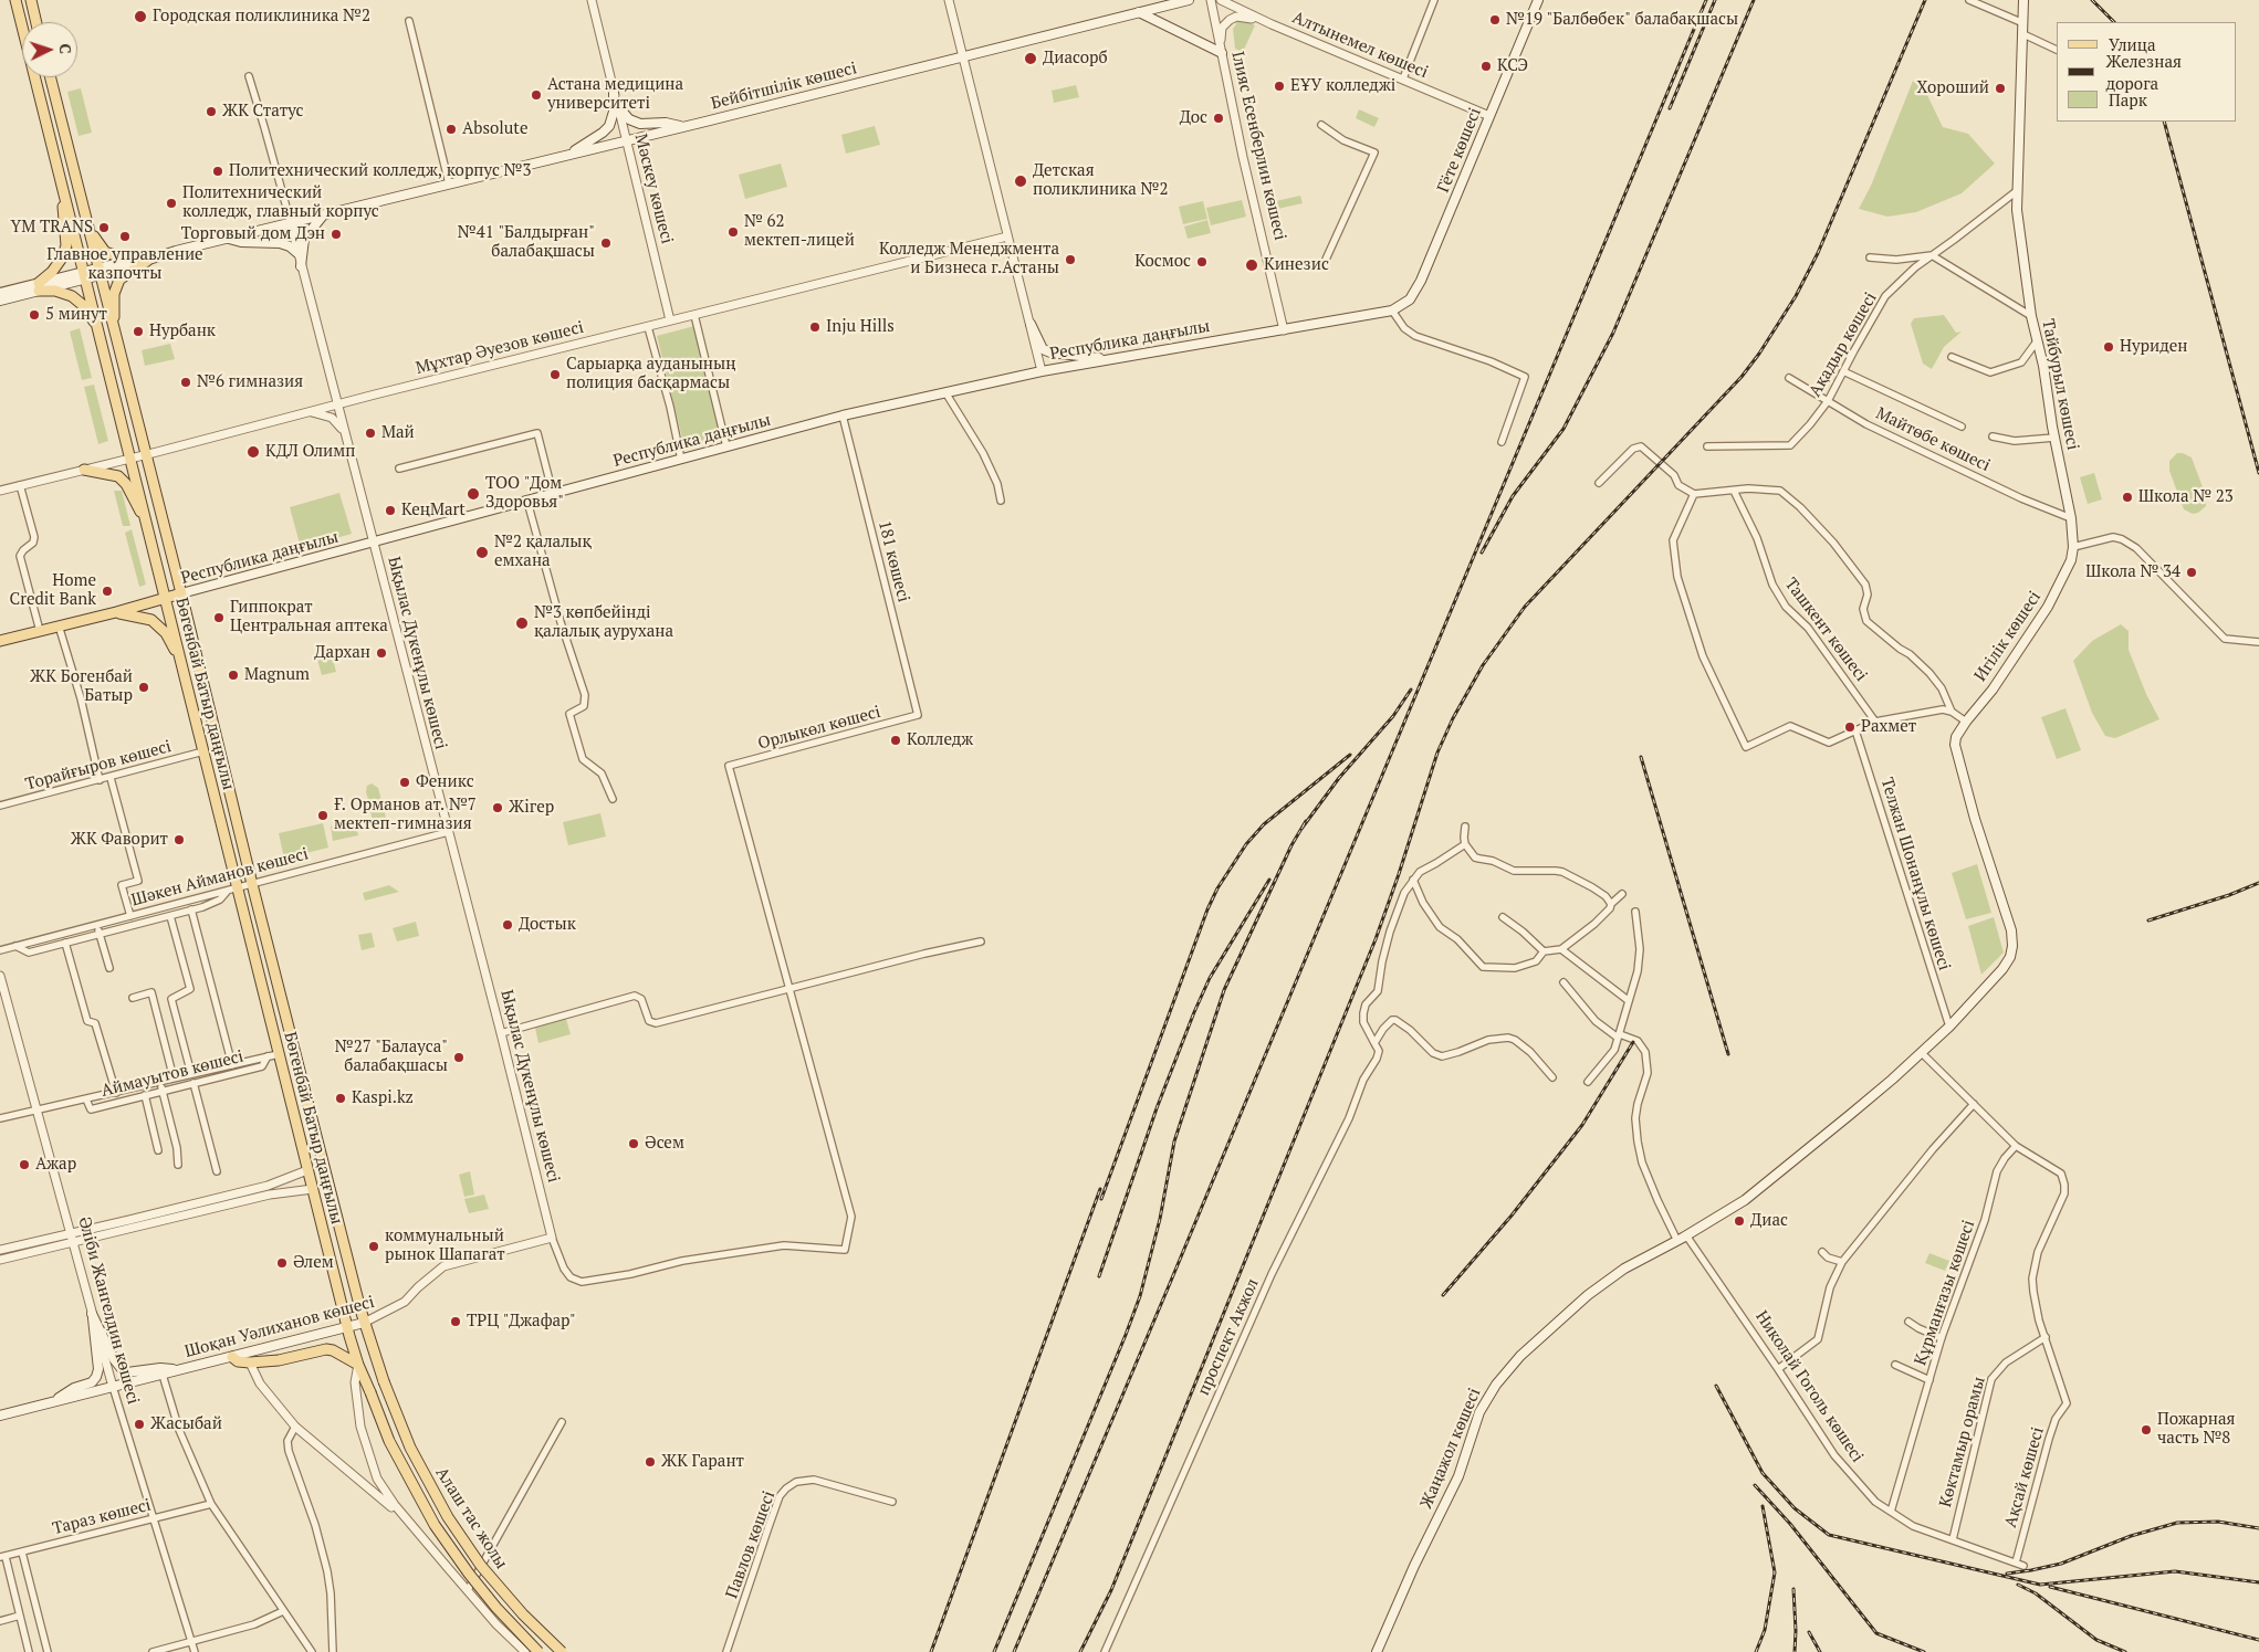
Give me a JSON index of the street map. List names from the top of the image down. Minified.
{"streets":{"main road":["Бейбітшілік көшесі","Гёте көшесі","Республика даңғылы","Тайбурыл көшесі","Игілік көшесі","Бөгенбай Батыр даңғылы","Шоқан Уәлиханов көшесі","Жаңажол көшесі","Алаш тас жолы"],"street":["Алтынемел көшесі","Ілияс Есенберлин көшесі","Мәскеу көшесі","Ақадыр көшесі","Мұхтар Әуезов көшесі","Майтөбе көшесі","181 көшесі","Ташкент көшесі","Ықылас Дүкенұлы көшесі","Орлыкөл көшесі","Торайғыров көшесі","Телжан Шонанұлы көшесі","Шәкен Айманов көшесі","Аймауытов көшесі","Құрманғазы көшесі","Әліби Жангелдин көшесі","проспект Акжол","Николай Гоголь көшесі","Көктамыр орамы","Ақсай көшесі","Тараз көшесі","Павлов көшесі"]},"crossings":[["Алтынемел көшесі","Гёте көшесі"],["Бейбітшілік көшесі","Мәскеу көшесі"],["Бейбітшілік көшесі","Ықылас Дүкенұлы көшесі"],["Бейбітшілік көшесі","Бөгенбай Батыр даңғылы"],["Ілияс Есенберлин көшесі","Республика даңғылы"],["Гёте көшесі","Республика даңғылы"],["Мәскеу көшесі","Мұхтар Әуезов көшесі"],["Республика даңғылы","181 көшесі"],["Республика даңғылы","Ықылас Дүкенұлы көшесі"],["Республика даңғылы","Бөгенбай Батыр даңғылы"],["Ақадыр көшесі","Тайбурыл көшесі"],["Ақадыр көшесі","Майтөбе көшесі"],["Мұхтар Әуезов көшесі","Ықылас Дүкенұлы көшесі"],["Мұхтар Әуезов көшесі","Бөгенбай Батыр даңғылы"],["Тайбурыл көшесі","Майтөбе көшесі"],["Тайбурыл көшесі","Игілік көшесі"],["181 көшесі","Орлыкөл көшесі"],["Игілік көшесі","Телжан Шонанұлы көшесі"],["Ықылас Дүкенұлы көшесі","Шәкен Айманов көшесі"],["Ықылас Дүкенұлы көшесі","Шоқан Уәлиханов көшесі"],["Бөгенбай Батыр даңғылы","Торайғыров көшесі"],["Бөгенбай Батыр даңғылы","Шәкен Айманов көшесі"],["Бөгенбай Батыр даңғылы","Аймауытов көшесі"],["Бөгенбай Батыр даңғылы","Шоқан Уәлиханов көшесі"],["Бөгенбай Батыр даңғылы","Алаш тас жолы"],["Аймауытов көшесі","Әліби Жангелдин көшесі"],["Құрманғазы көшесі","Николай Гоголь көшесі"],["Әліби Жангелдин көшесі","Шоқан Уәлиханов көшесі"],["Әліби Жангелдин көшесі","Тараз көшесі"],["Николай Гоголь көшесі","Көктамыр орамы"],["Николай Гоголь көшесі","Жаңажол көшесі"],["Николай Гоголь көшесі","Ақсай көшесі"],["Көктамыр орамы","Ақсай көшесі"]],"places":["Городская поликлиника №2","№19 \"Балбөбек\" балабақшасы","Диасорб","КСЭ","ЕҰУ колледжі","Хороший","Астана медицина университеті","ЖК Статус","Дос","Absolute","Политехнический колледж, корпус №3","Детская поликлиника №2","Политехнический колледж, главный корпус","YM TRANS","№ 62 мектеп-лицей","Торговый дом Дэн","Главное управление казпочты","№41 \"Балдырған\" балабақшасы","Колледж Менеджмента и Бизнеса г.Астаны","Космос","Кинезис","5 минут","Inju Hills","Нурбанк","Нуриден","Сарыарқа ауданының полиция басқармасы","№6 гимназия","Май","КДЛ Олимп","ТОО \"Дом Здоровья\"","Школа № 23","КеңMart","№2 қалалық емхана","Школа № 34","Home Credit Bank","Гиппократ Центральная аптека","№3 көпбейінді қалалық аурухана","Дархан","Magnum","ЖК Богенбай Батыр","Рахмет","Колледж","Феникс","Жiгер","Ғ. Орманов ат. №7 мектеп-гимназия","ЖК Фаворит","Достык","№27 \"Балауса\" балабақшасы","Kaspi.kz","Әсем","Ажар","Диас","коммунальный рынок Шапагат","Әлем","ТРЦ \"Джафар\"","Жасыбай","Пожарная часть №8","ЖК Гарант"],"legend":["Улица","Железная дорога","Парк"],"north":"right"}
